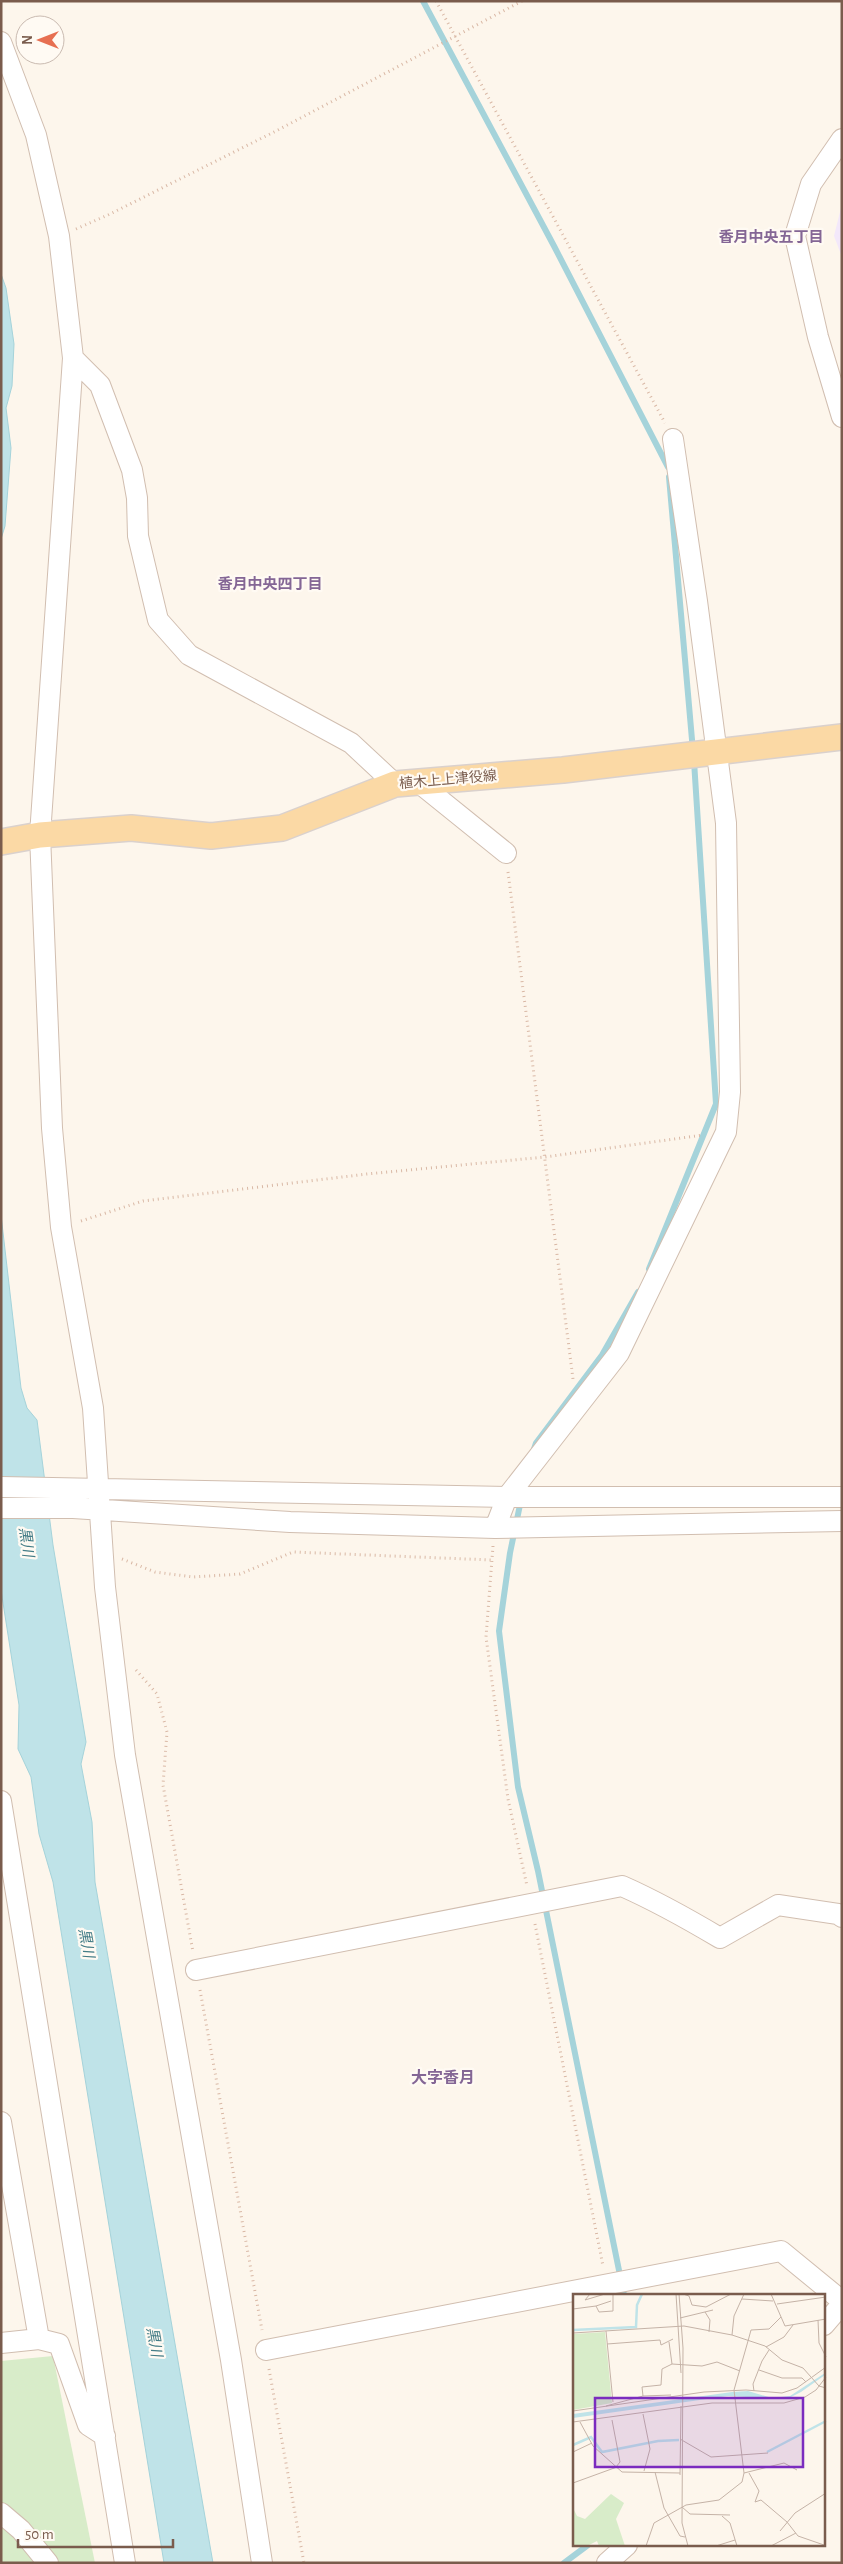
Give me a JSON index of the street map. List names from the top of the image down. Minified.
{"streets":{"main road":["植木上上津役線"]},"districts":["香月中央五丁目","香月中央四丁目","大字香月"],"water":["黒川"],"scale_bar":"50 m","north":"left"}
